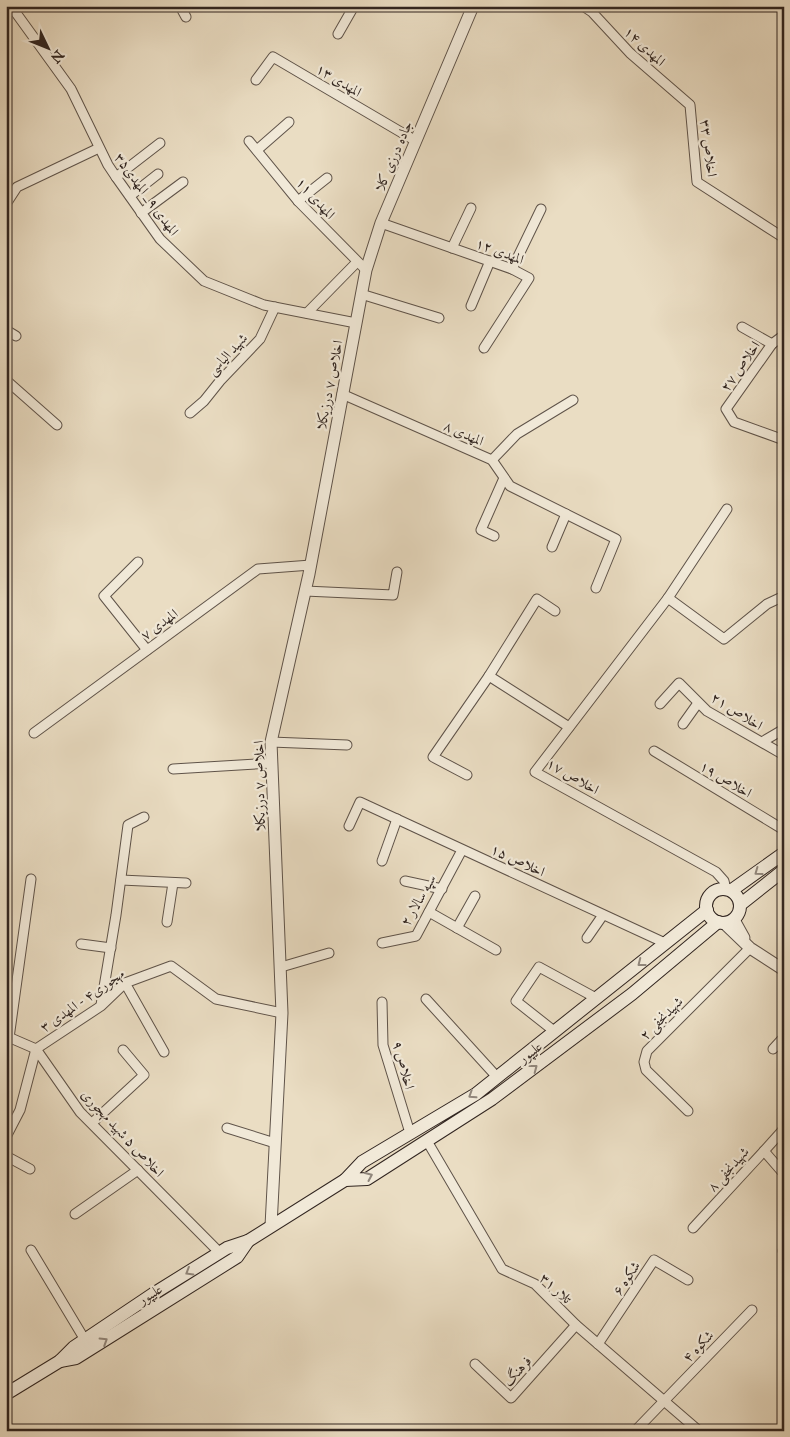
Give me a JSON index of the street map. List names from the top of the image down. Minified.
{"streets":{"main road":["علیپور"],"street":["المهدی ۱۴","المهدی ۱۳","اخلاص ۳۳","جاده درزی کلا","المهدی ۹_ المهدی۳۵","المهدی ۱۱","المهدی ۱۲","شهید الیاسی","اخلاص ۲۷","اخلاص ۷ درزیکلا","المهدی ۸","المهدی ۷","اخلاص ۲۱","اخلاص ۱۷","اخلاص ۱۹","اخلاص ۱۵","سپه سالار ۲","مهجوری۴ - المهدی ۳","شهیدنجفی ۲","اخلاص ۹","اخلاص ۵ شهید مهجوری","شهیدنجفی ۸","شکوه ۶","تلار ۳۱","شکوه ۴","فرهنگ"]},"crossings":[["المهدی ۱۴","اخلاص ۳۳"],["المهدی ۱۳","جاده درزی کلا"],["جاده درزی کلا","المهدی ۹_ المهدی۳۵"],["جاده درزی کلا","المهدی ۱۱"],["جاده درزی کلا","المهدی ۱۲"],["جاده درزی کلا","اخلاص ۷ درزیکلا"],["المهدی ۹_ المهدی۳۵","شهید الیاسی"],["المهدی ۹_ المهدی۳۵","اخلاص ۷ درزیکلا"],["اخلاص ۷ درزیکلا","المهدی ۸"],["اخلاص ۷ درزیکلا","المهدی ۷"],["اخلاص ۷ درزیکلا","مهجوری۴ - المهدی ۳"],["اخلاص ۷ درزیکلا","علیپور"],["اخلاص ۱۷","علیپور"],["اخلاص ۱۵","سپه سالار ۲"],["اخلاص ۱۵","علیپور"],["مهجوری۴ - المهدی ۳","اخلاص ۵ شهید مهجوری"],["علیپور","اخلاص ۹"],["علیپور","اخلاص ۵ شهید مهجوری"],["علیپور","تلار ۳۱"],["شکوه ۶","تلار ۳۱"],["تلار ۳۱","شکوه ۴"],["تلار ۳۱","فرهنگ"]],"north":"bottom right"}
